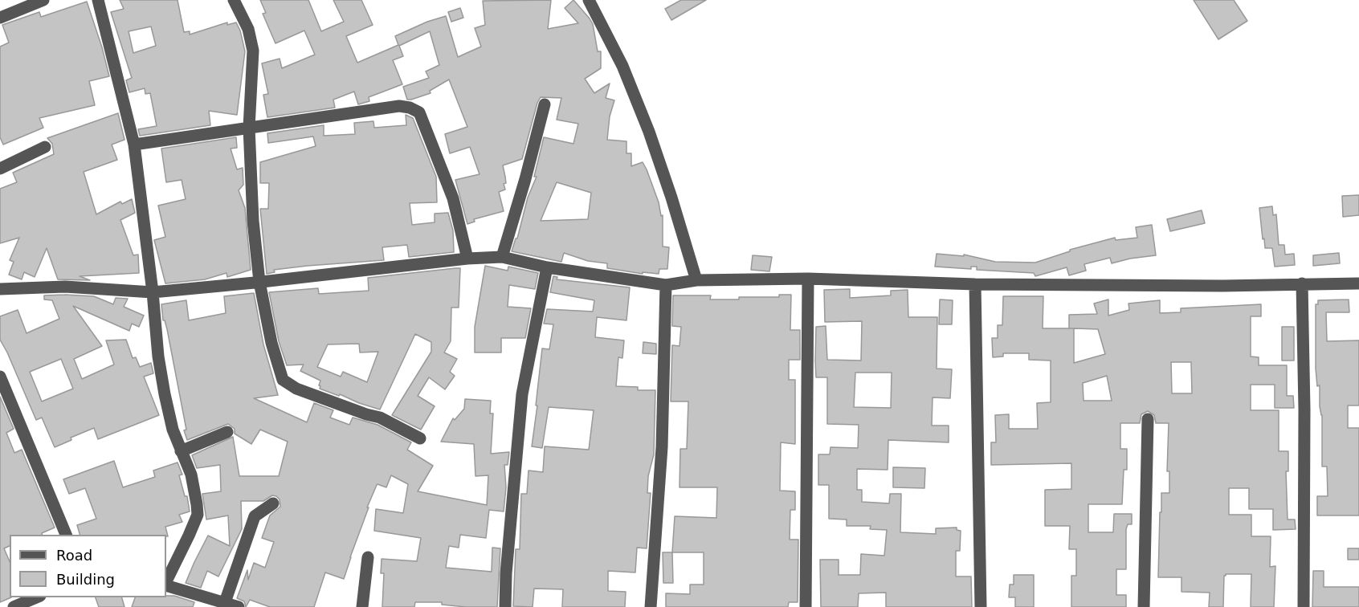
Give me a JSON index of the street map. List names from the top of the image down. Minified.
{"legend":["Road","Building"]}
